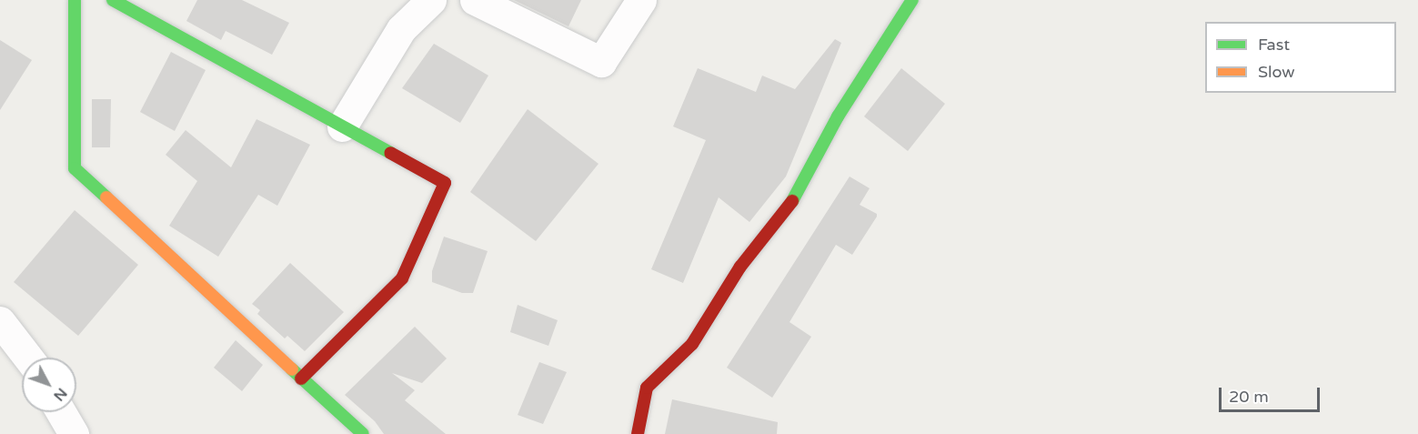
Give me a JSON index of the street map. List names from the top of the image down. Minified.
{"legend":["Fast","Slow"],"scale_bar":"20 m","north":"bottom right"}
